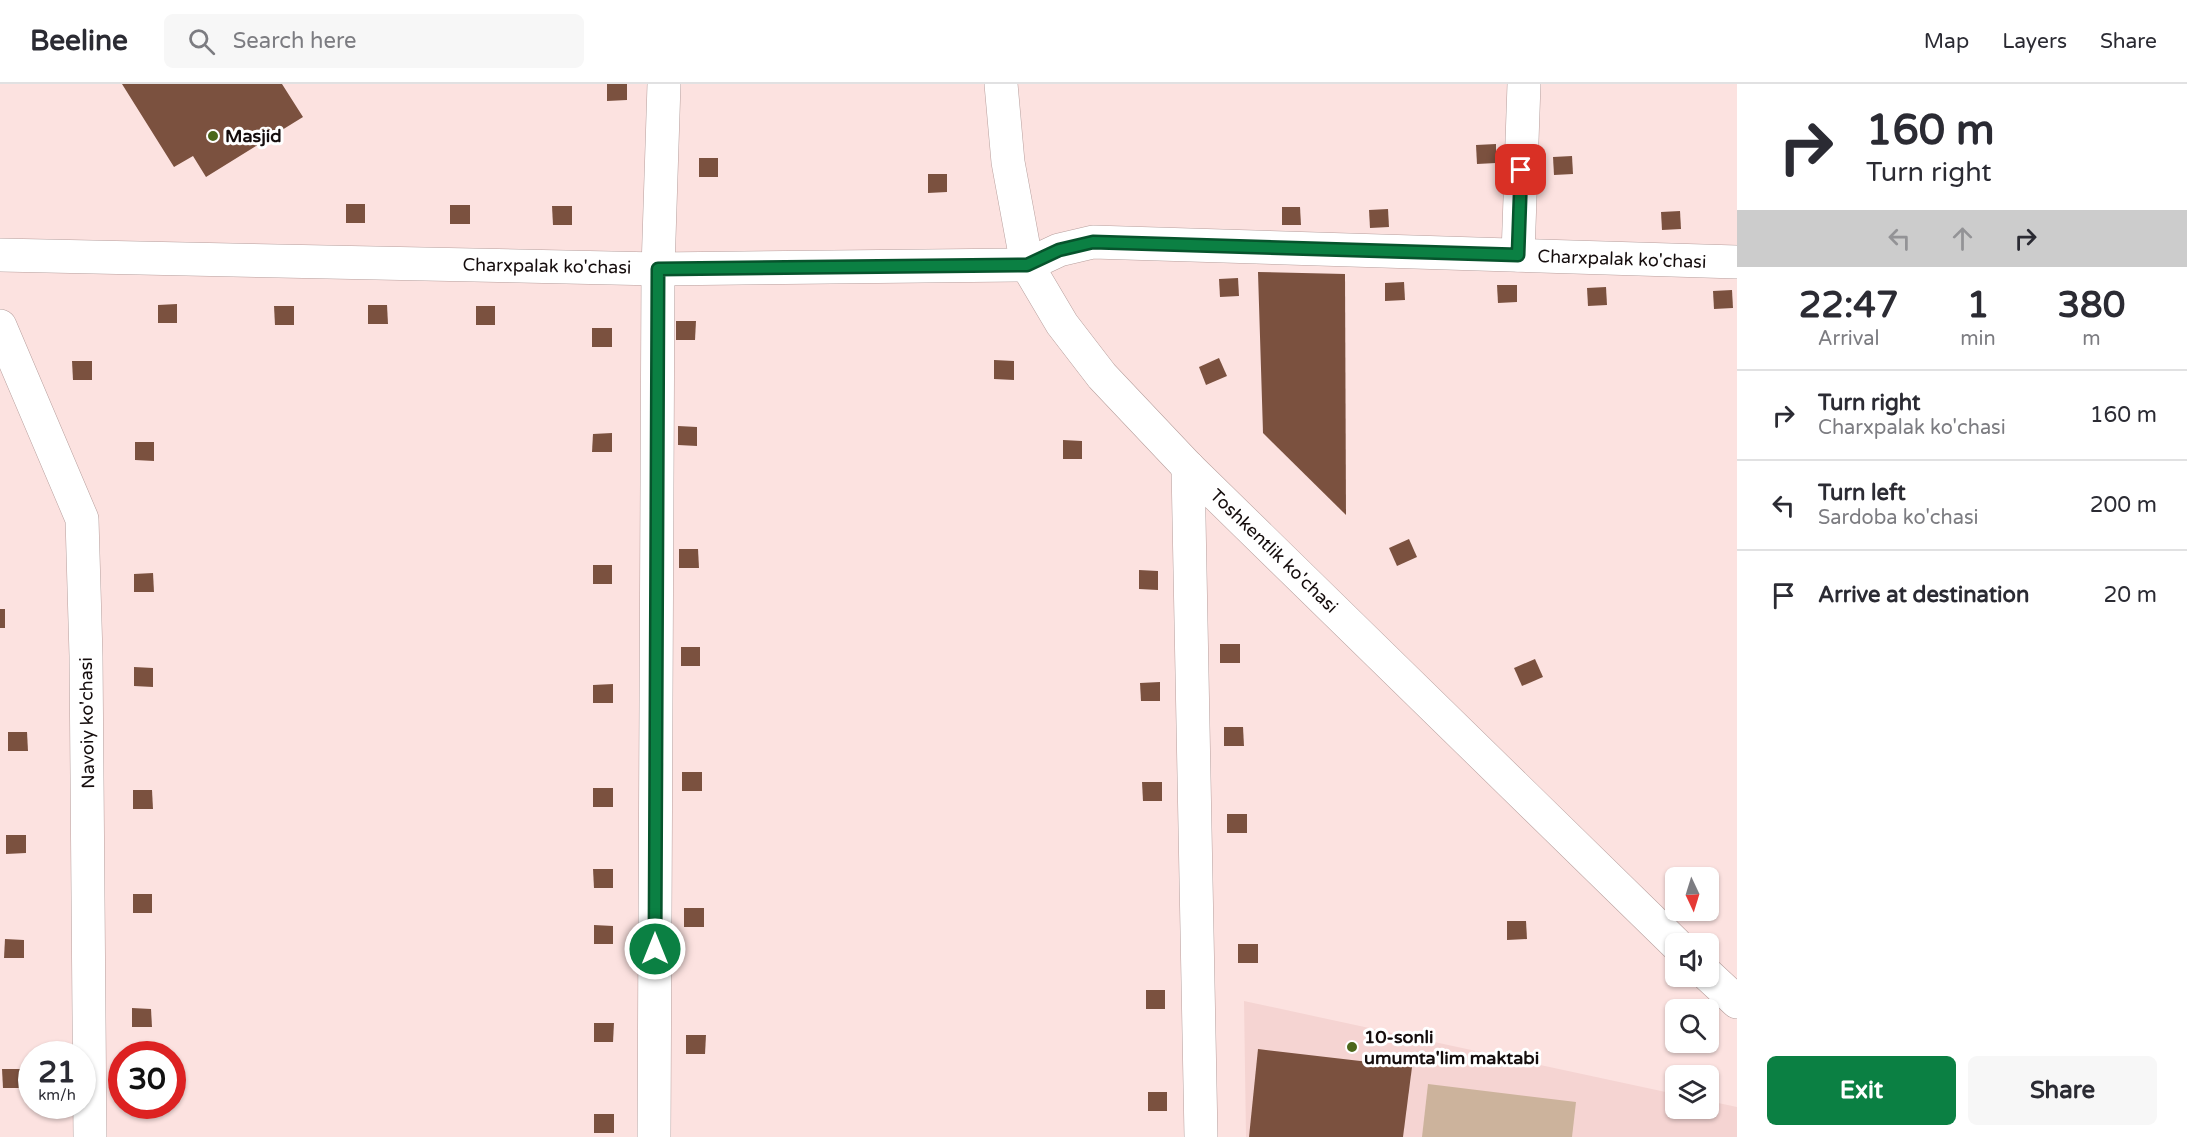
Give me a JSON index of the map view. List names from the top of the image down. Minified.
{"streets":{"street":["Charxpalak ko'chasi","Toshkentlik ko'chasi","Navoiy ko'chasi"]},"crossings":[["Charxpalak ko'chasi","Toshkentlik ko'chasi"]],"places":["Masjid","10-sonli umumta'lim maktabi"],"north":"bottom","page":{"header":"Beeline","search":"Search here","nav":["Map","Layers","Share"],"turn":["160 m","Turn right"],"eta":["22:47","Arrival","1","min","380","m"],"list":[{"name":"Turn right","note":"Charxpalak ko'chasi","value":"160 m"},{"name":"Turn left","note":"Sardoba ko'chasi","value":"200 m"},{"name":"Arrive at destination","value":"20 m"}],"speed":"21 km/h","limit":"30","buttons":["Exit","Share"]}}
